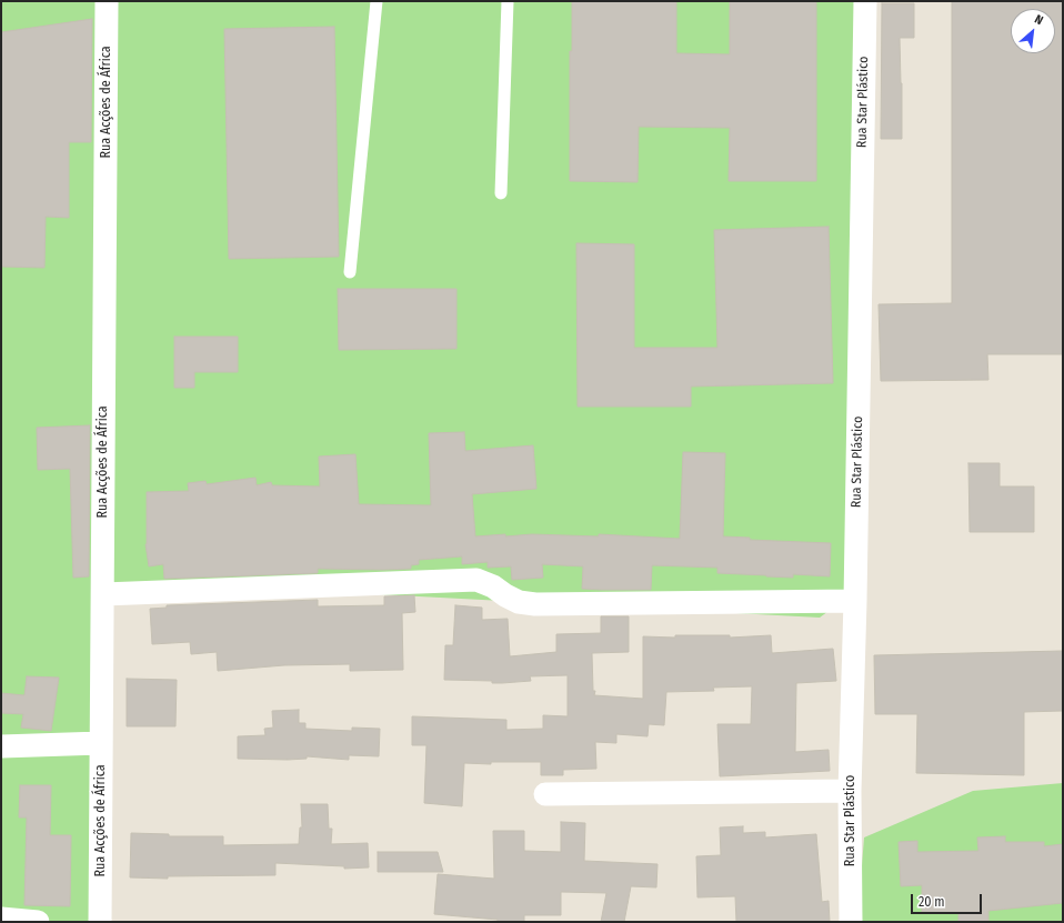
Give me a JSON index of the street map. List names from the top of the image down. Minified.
{"streets":{"street":["Rua Acções de África","Rua Star Plástico"]},"scale_bar":"20 m","north":"top right"}
